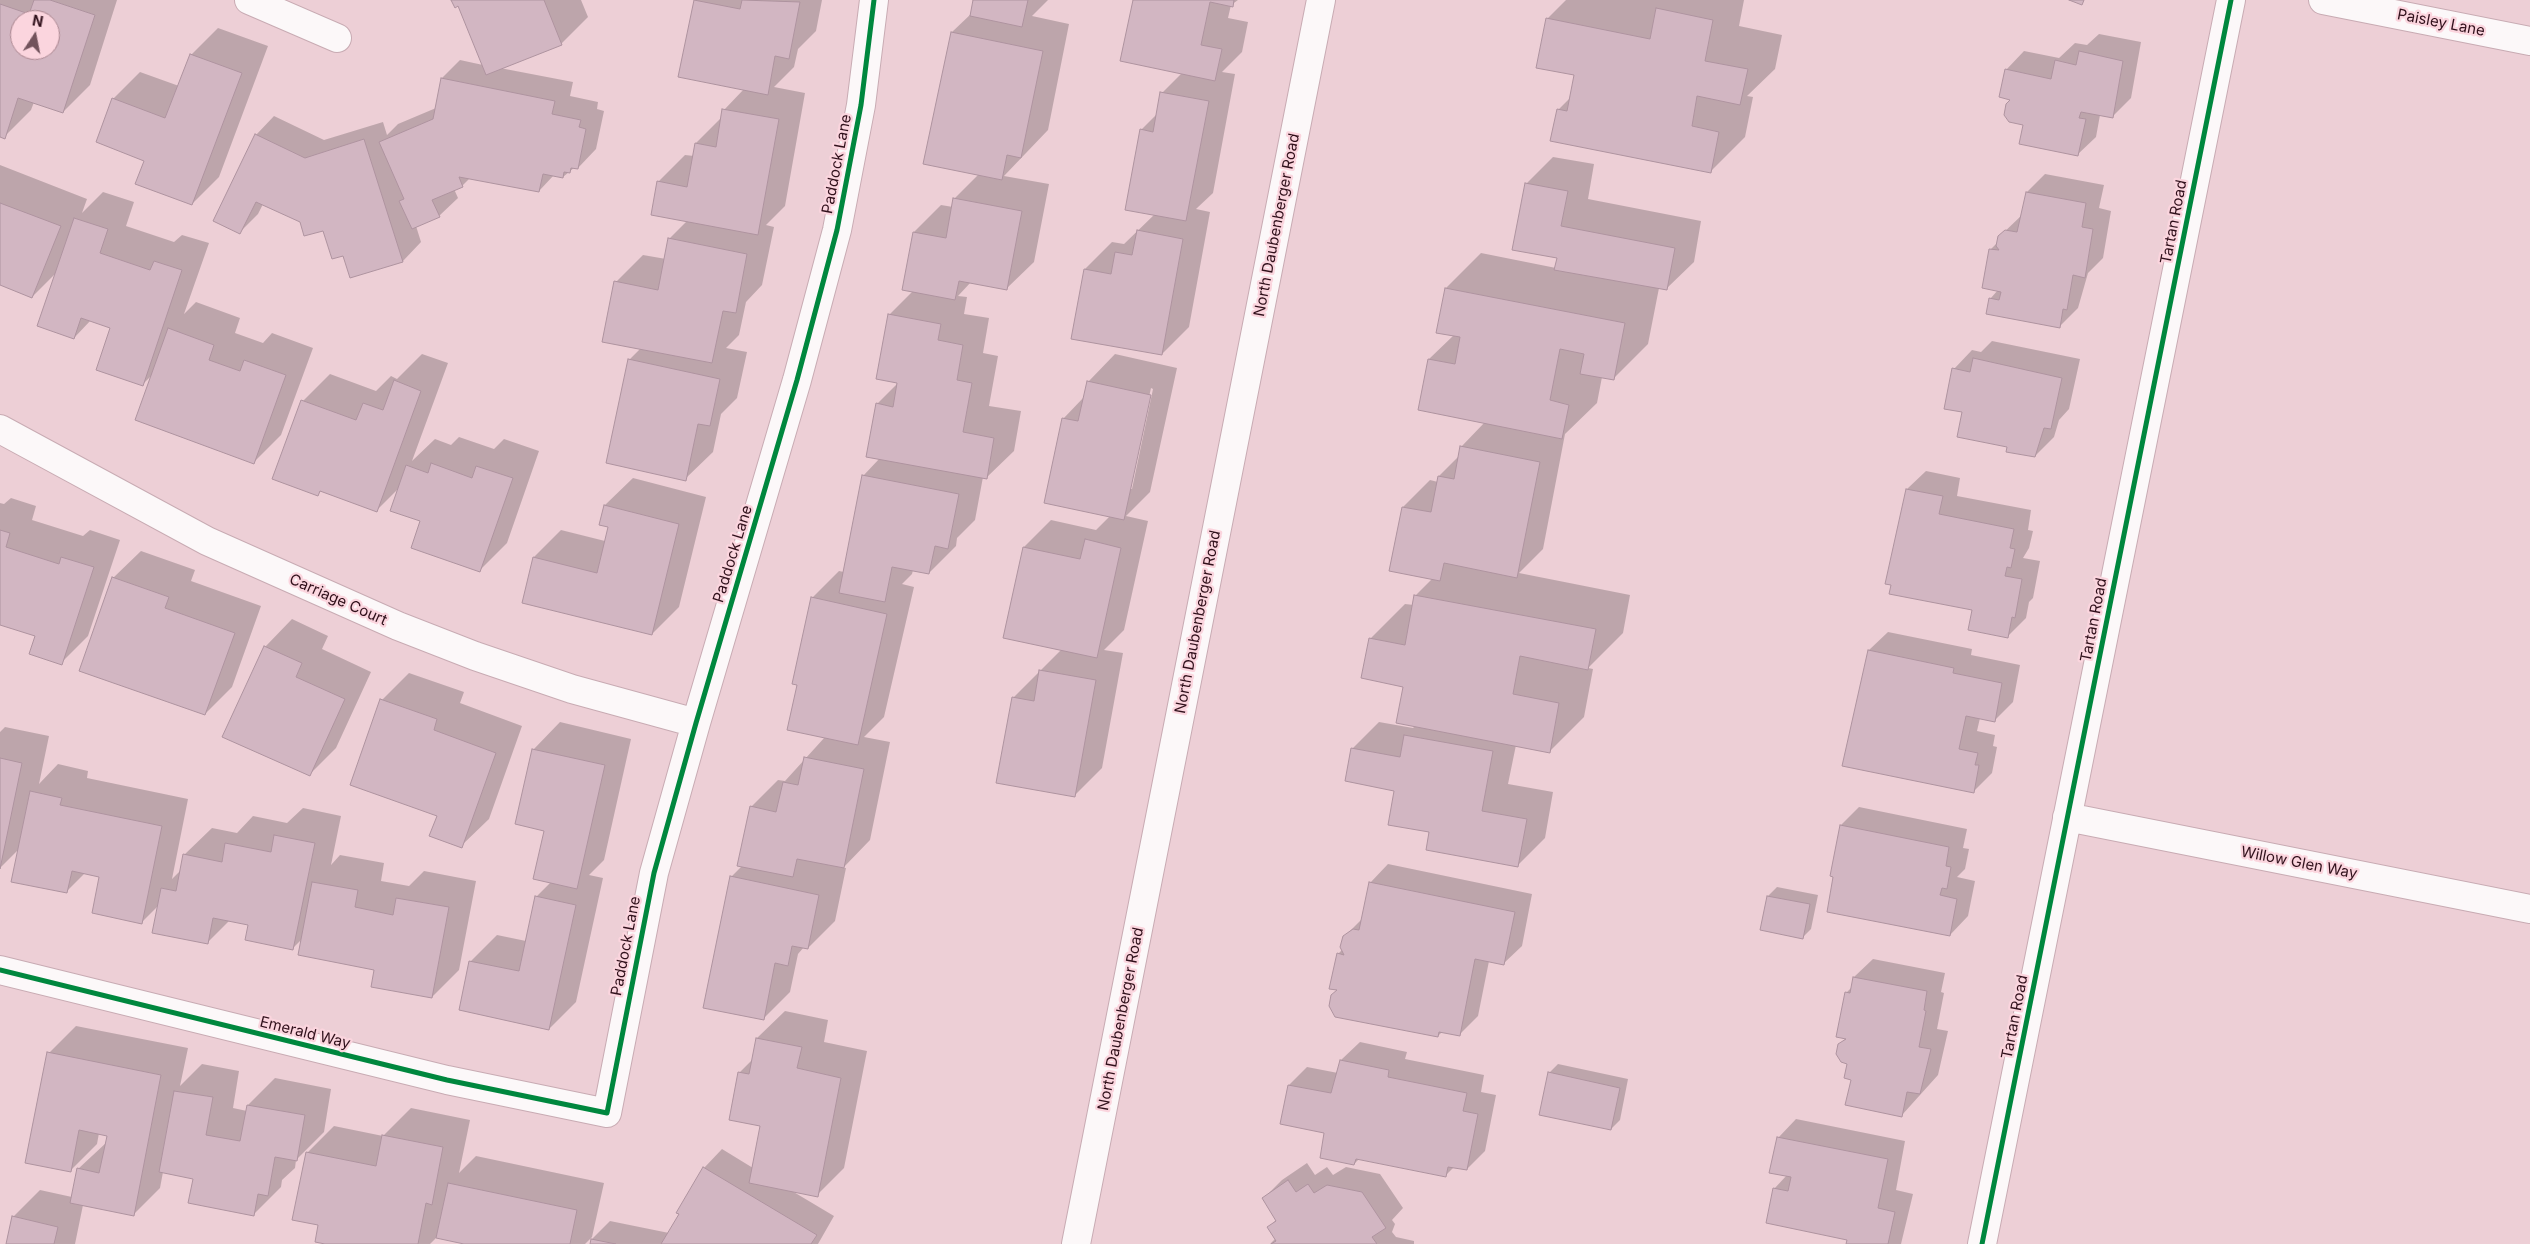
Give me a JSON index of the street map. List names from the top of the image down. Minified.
{"streets":{"street":["Paisley Lane","Paddock Lane","Tartan Road","North Daubenberger Road","Carriage Court","Willow Glen Way","Emerald Way"]},"crossings":[["Paddock Lane","Carriage Court"],["Paddock Lane","Emerald Way"],["Tartan Road","Willow Glen Way"]],"north":"top"}
